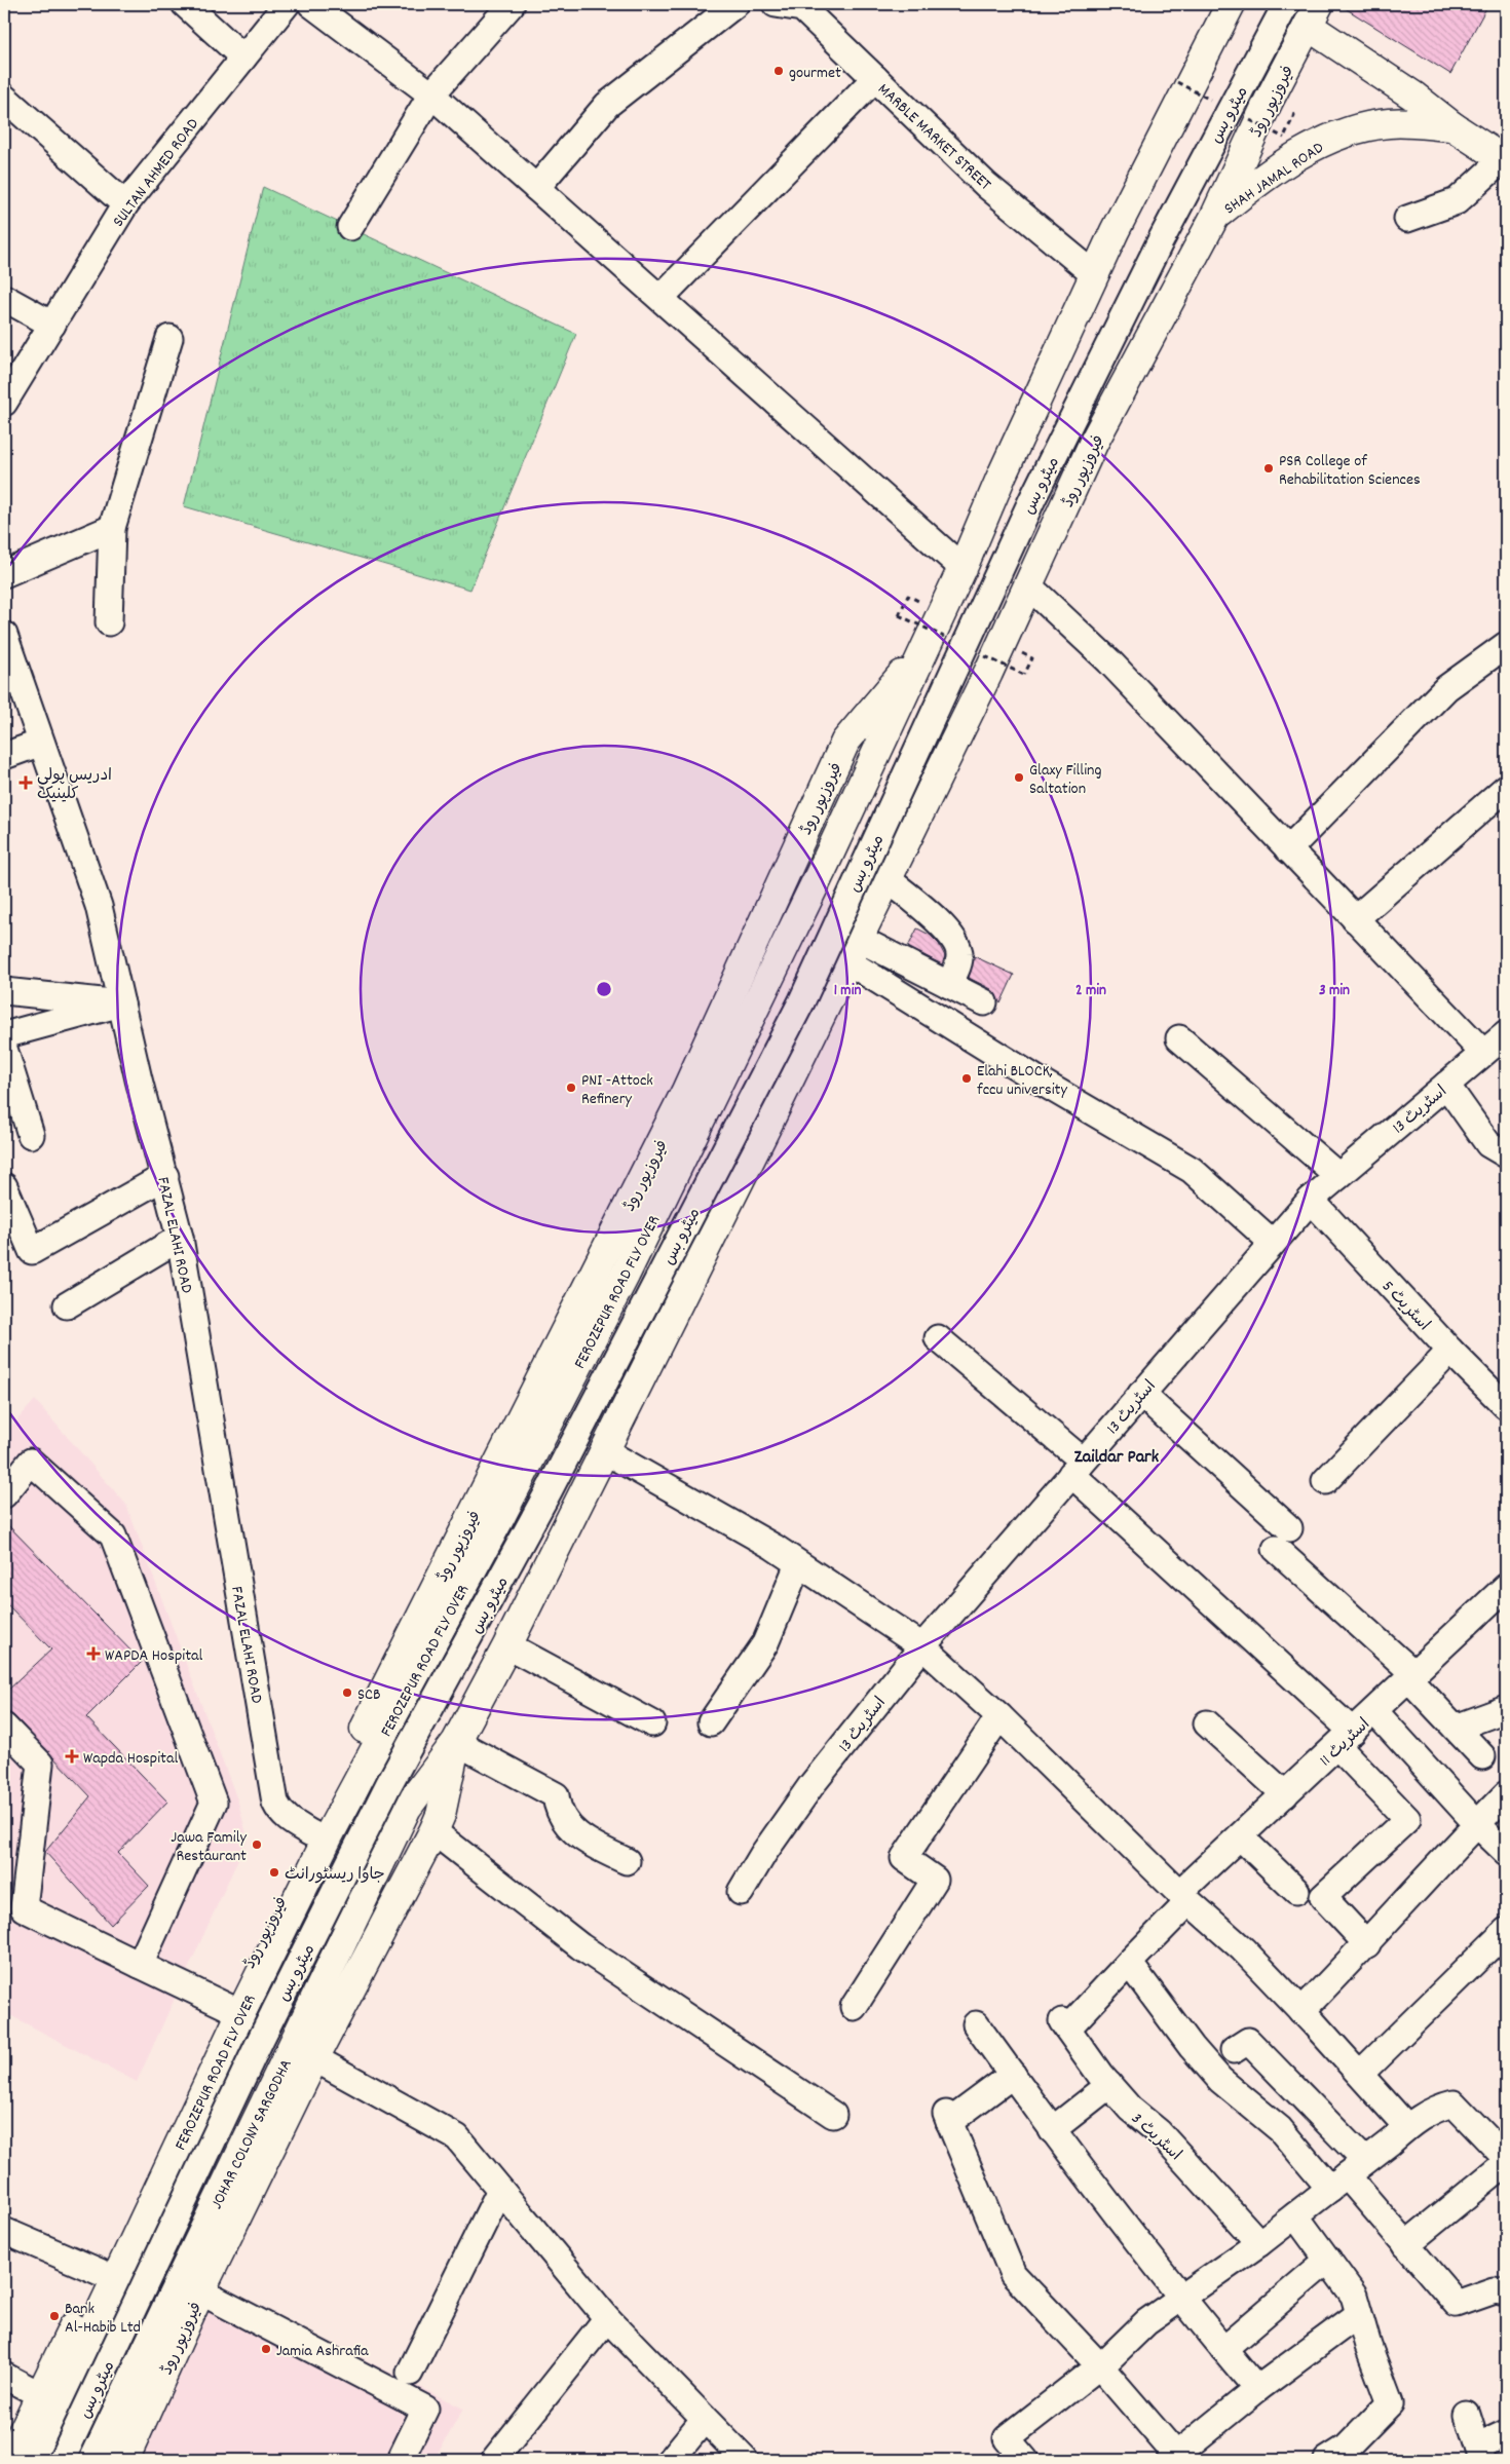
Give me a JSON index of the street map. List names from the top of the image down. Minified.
{"streets":{"main road":["فیروزپور روڈ","SHAH JAMAL ROAD","FEROZEPUR ROAD FLY OVER","JOHAR COLONY SARGODHA"],"street":["میٹرو بس","MARBLE MARKET STREET","SULTAN AHMED ROAD","اسٹریٹ 13","FAZAL ELAHI ROAD","اسٹریٹ 5","اسٹریٹ 11","اسٹریٹ 3"]},"crossings":[["فیروزپور روڈ","MARBLE MARKET STREET"],["فیروزپور روڈ","SHAH JAMAL ROAD"],["فیروزپور روڈ","FAZAL ELAHI ROAD"],["فیروزپور روڈ","FEROZEPUR ROAD FLY OVER"],["فیروزپور روڈ","JOHAR COLONY SARGODHA"],["اسٹریٹ 13","اسٹریٹ 5"],["اسٹریٹ 11","اسٹریٹ 3"]],"districts":["Zaildar Park"],"places":{"other":["gourmet","PSR College of Rehabilitation Sciences","Glaxy Filling Saltation","Elahi BLOCK, fccu university","PNI -Attock Refinery","SCB","Jawa Family Restaurant","جاوا ریسٹورانٹ","Bank Al-Habib Ltd","Jamia Ashrafia"],"health":["ادریس پولی کلینیک","WAPDA Hospital","Wapda Hospital"]},"rings":["1 min","2 min","3 min"]}
